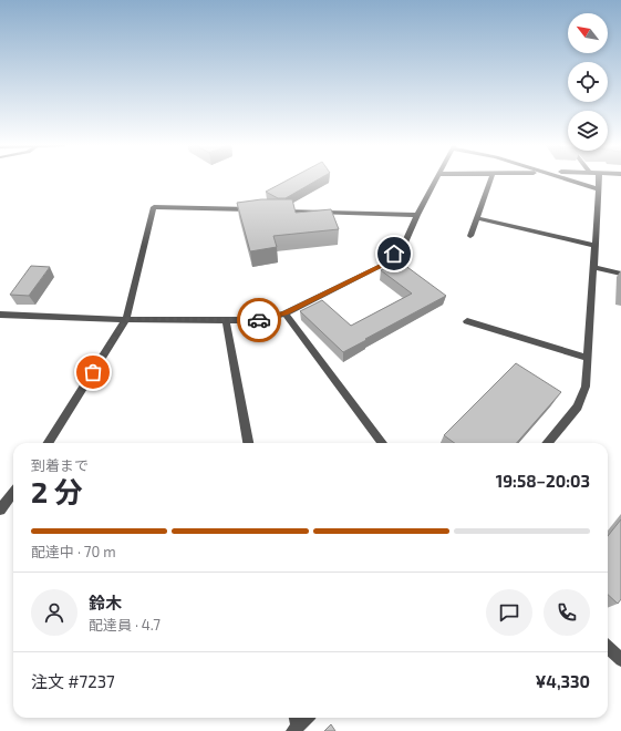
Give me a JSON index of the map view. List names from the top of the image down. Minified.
{"north":"top left","page":{"heading":["2 分","到着まで","19:58–20:03"],"panel":["鈴木","配達員 · 4.7","注文 #7237","¥4,330"],"bar":"配達中 · 70 m"}}
